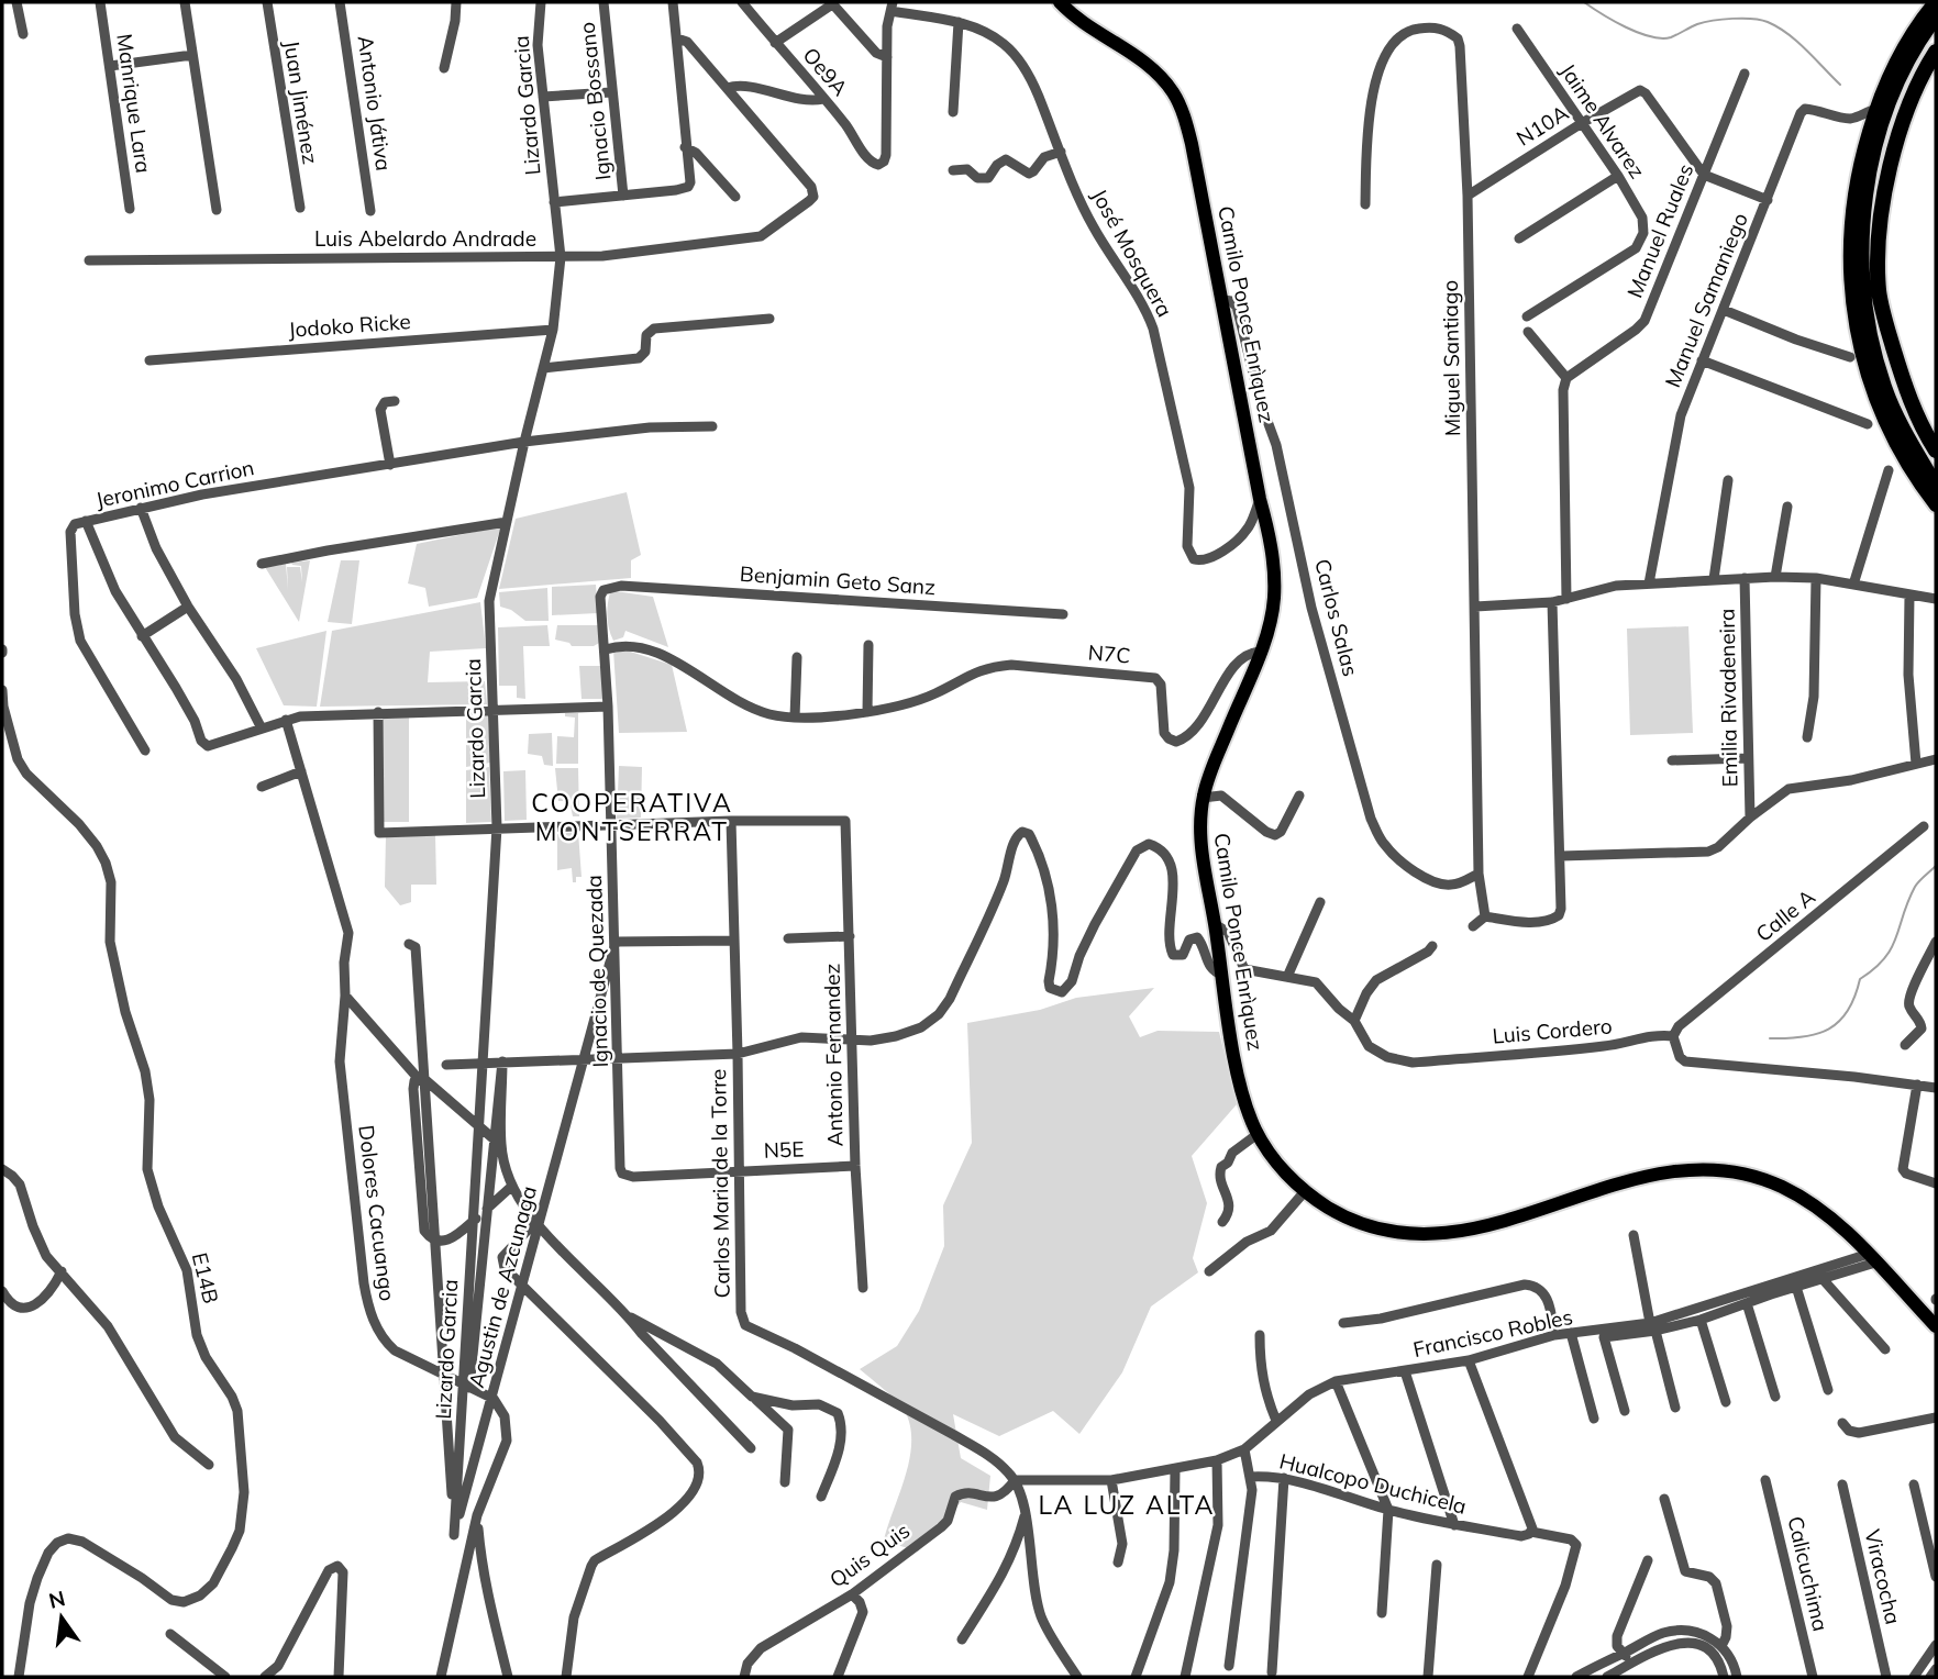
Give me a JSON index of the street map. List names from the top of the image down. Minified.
{"streets":{"main road":["Camilo Ponce Enrìquez"],"street":["Oe9A","Ignacio Bossano","Juan Jiménez","Manrique Lara","Antonio Játiva","Lizardo Garcia","Jaime Alvarez","N10A","Manuel Ruales","Luis Abelardo Andrade","José Mosquera","Manuel Samaniego","Jodoko Ricke","Miguel Santiago","Jeronimo Carrion","Benjamin Geto Sanz","Carlos Salas","N7C","Emilia Rivadeneira","Calle A","Ignacio de Quezada","Luis Cordero","Antonio Fernandez","N5E","Carlos Maria de la Torre","Dolores Cacuango","E14B","Agustin de Azcunaga","Francisco Robles","Hualcopo Duchicela","Quis Quis","Calicuchima","Viracocha"]},"crossings":[["Lizardo Garcia","Luis Abelardo Andrade"],["Lizardo Garcia","Jodoko Ricke"],["Lizardo Garcia","Jeronimo Carrion"],["Lizardo Garcia","Dolores Cacuango"],["Lizardo Garcia","Agustin de Azcunaga"],["Jaime Alvarez","N10A"],["N10A","Manuel Ruales"],["N10A","Miguel Santiago"],["José Mosquera","Camilo Ponce Enrìquez"],["Camilo Ponce Enrìquez","Carlos Salas"],["Camilo Ponce Enrìquez","N7C"],["Camilo Ponce Enrìquez","Luis Cordero"],["Camilo Ponce Enrìquez","Francisco Robles"],["Miguel Santiago","Carlos Salas"],["Benjamin Geto Sanz","Ignacio de Quezada"],["N7C","Ignacio de Quezada"],["Calle A","Luis Cordero"],["Ignacio de Quezada","N5E"],["Ignacio de Quezada","Agustin de Azcunaga"],["Antonio Fernandez","N5E"],["Antonio Fernandez","Carlos Maria de la Torre"],["N5E","Carlos Maria de la Torre"],["Carlos Maria de la Torre","Francisco Robles"],["Carlos Maria de la Torre","Quis Quis"],["Dolores Cacuango","Agustin de Azcunaga"],["Francisco Robles","Quis Quis"]],"districts":["COOPERATIVA MONTSERRAT","LA LUZ ALTA"],"north":"top"}
